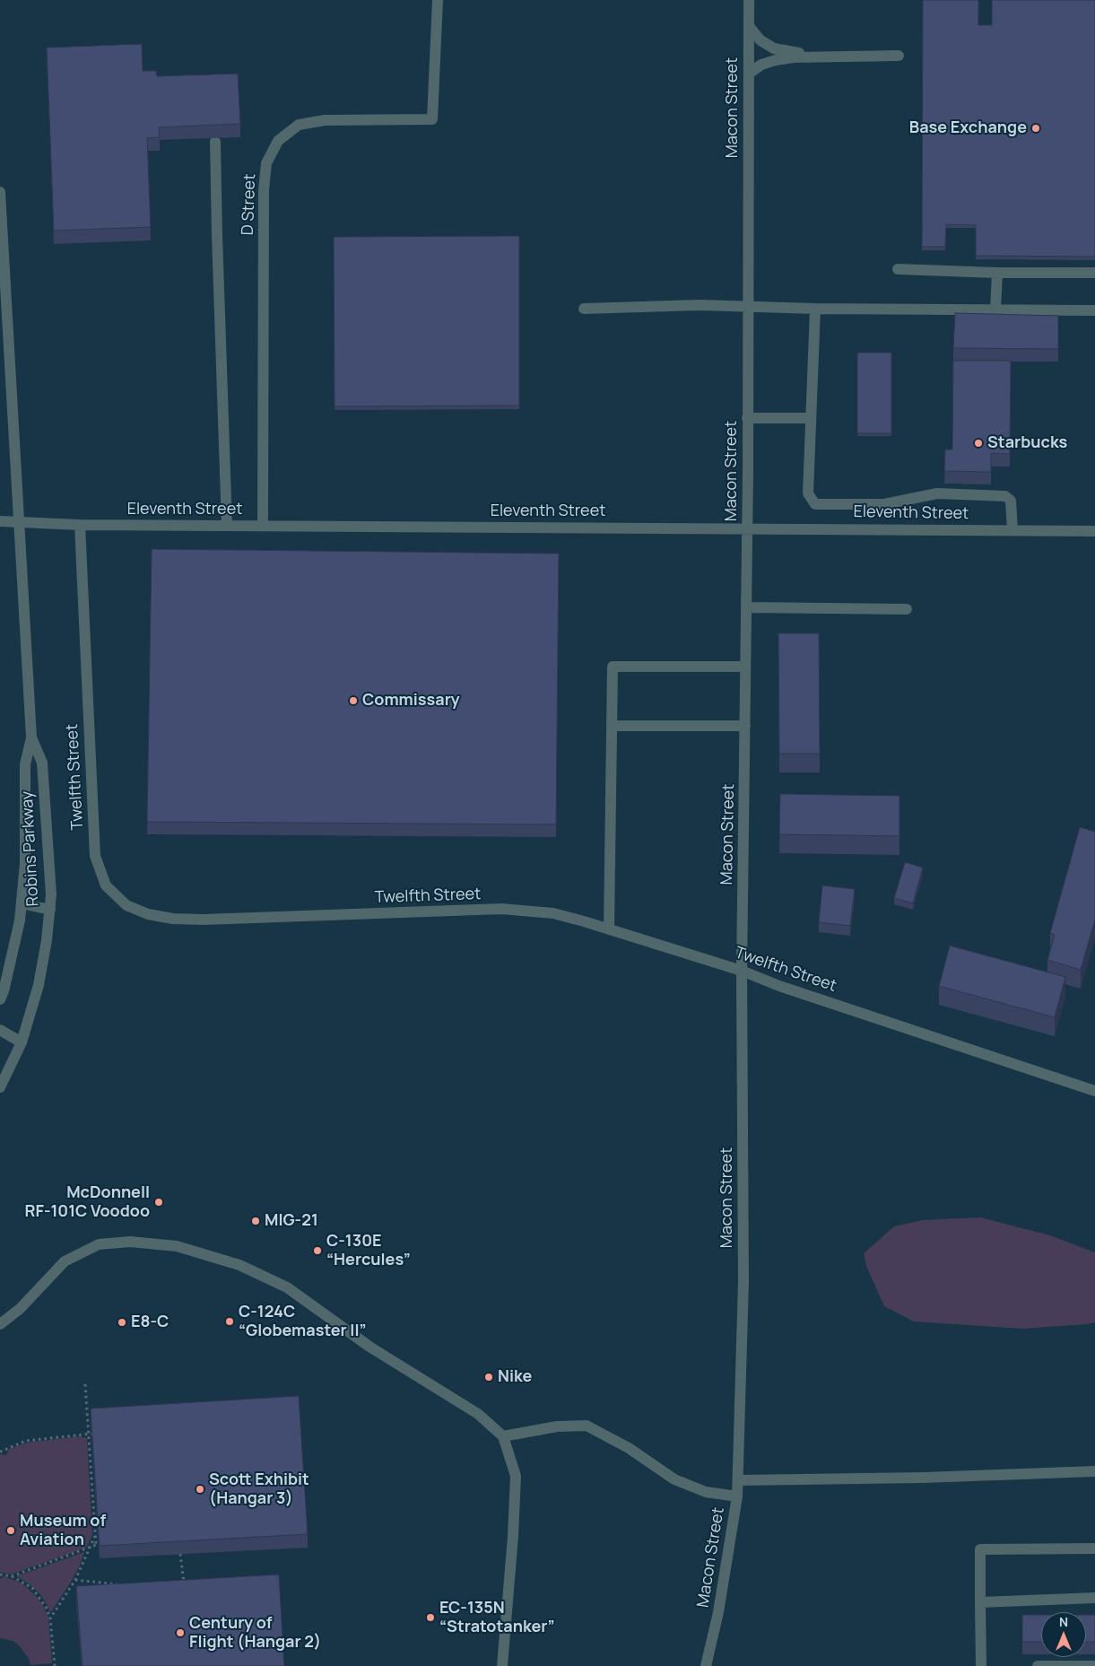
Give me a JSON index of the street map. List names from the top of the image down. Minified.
{"streets":{"street":["Macon Street","D Street","Eleventh Street","Twelfth Street","Robins Parkway"]},"crossings":[["Macon Street","Eleventh Street"],["Macon Street","Twelfth Street"],["D Street","Eleventh Street"],["Eleventh Street","Twelfth Street"],["Eleventh Street","Robins Parkway"]],"places":["Base Exchange","Starbucks","Commissary","McDonnell RF-101C Voodoo","MIG-21","C-130E “Hercules”","C-124C “Globemaster II”","E8-C","Nike","Scott Exhibit (Hangar 3)","Museum of Aviation","EC-135N “Stratotanker”","Century of Flight (Hangar 2)"],"north":"top"}
